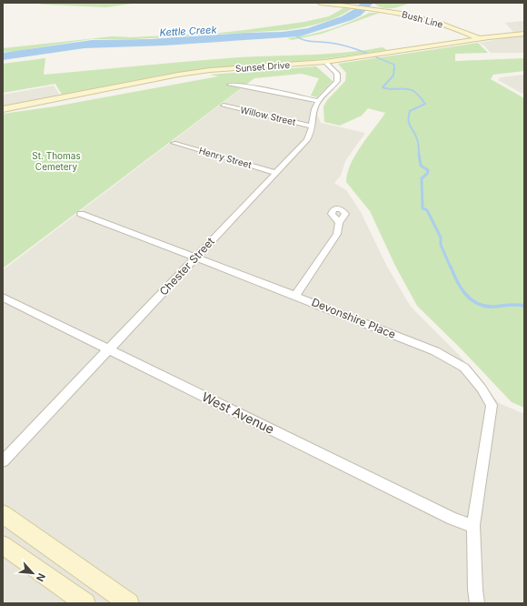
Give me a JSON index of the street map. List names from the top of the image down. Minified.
{"streets":{"main road":["Bush Line","Sunset Drive"],"street":["Willow Street","Henry Street","Chester Street","Devonshire Place","West Avenue"]},"crossings":[["Bush Line","Sunset Drive"],["Willow Street","Chester Street"],["Henry Street","Chester Street"],["Chester Street","Devonshire Place"],["Chester Street","West Avenue"],["Devonshire Place","West Avenue"]],"water":["Kettle Creek"],"parks":["St. Thomas Cemetery"],"north":"bottom right"}
